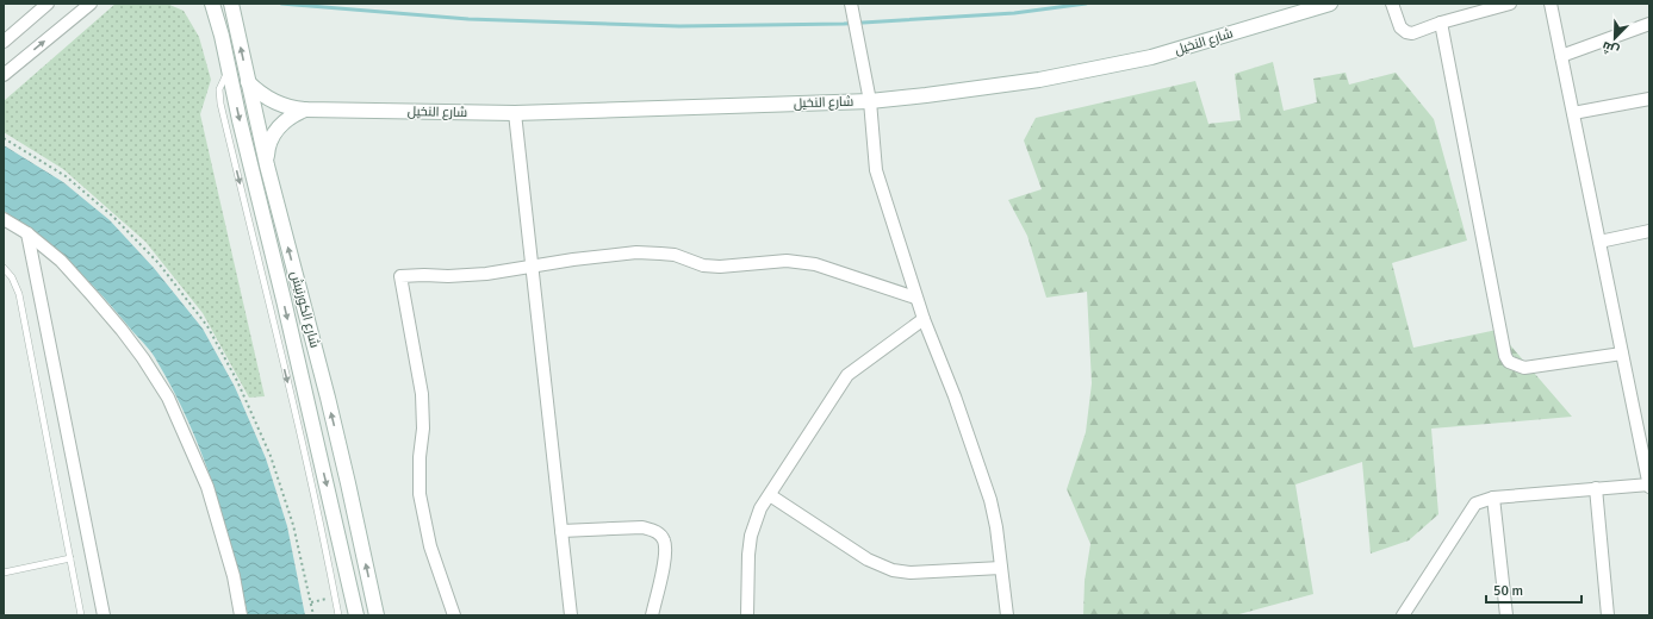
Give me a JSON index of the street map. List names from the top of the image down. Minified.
{"streets":{"main road":["شارع النخيل","شارع الكورنيش"]},"crossings":[["شارع النخيل","شارع الكورنيش"]],"scale_bar":"50 m","north":"bottom left"}
